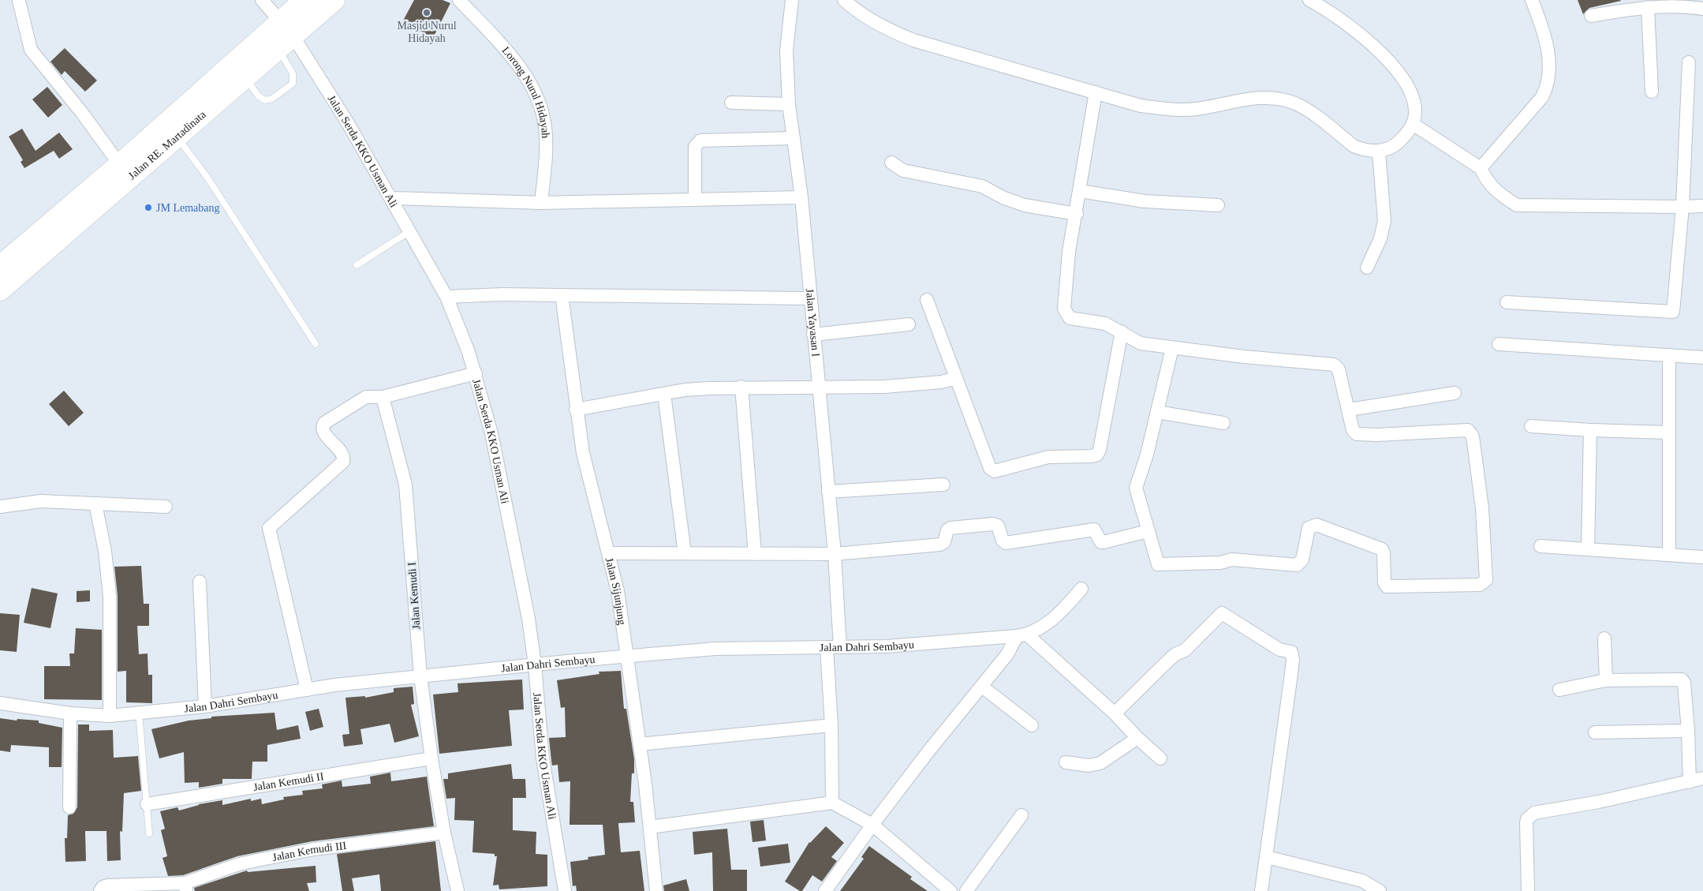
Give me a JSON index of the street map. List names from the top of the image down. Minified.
{"streets":{"highway":["Jalan RE. Martadinata"],"street":["Lorong Nurul Hidayah","Jalan Serda KKO Usman Ali","Jalan Yayasan I","Jalan Sijunjung","Jalan Kemudi I","Jalan Dahri Sembayu","Jalan Kemudi II","Jalan Kemudi III"]},"crossings":[["Jalan RE. Martadinata","Jalan Serda KKO Usman Ali"],["Jalan Serda KKO Usman Ali","Jalan Dahri Sembayu"],["Jalan Yayasan I","Jalan Dahri Sembayu"],["Jalan Sijunjung","Jalan Dahri Sembayu"],["Jalan Kemudi I","Jalan Dahri Sembayu"],["Jalan Kemudi I","Jalan Kemudi II"],["Jalan Kemudi I","Jalan Kemudi III"]],"places":["Masjid Nurul Hidayah","JM Lemabang"]}
